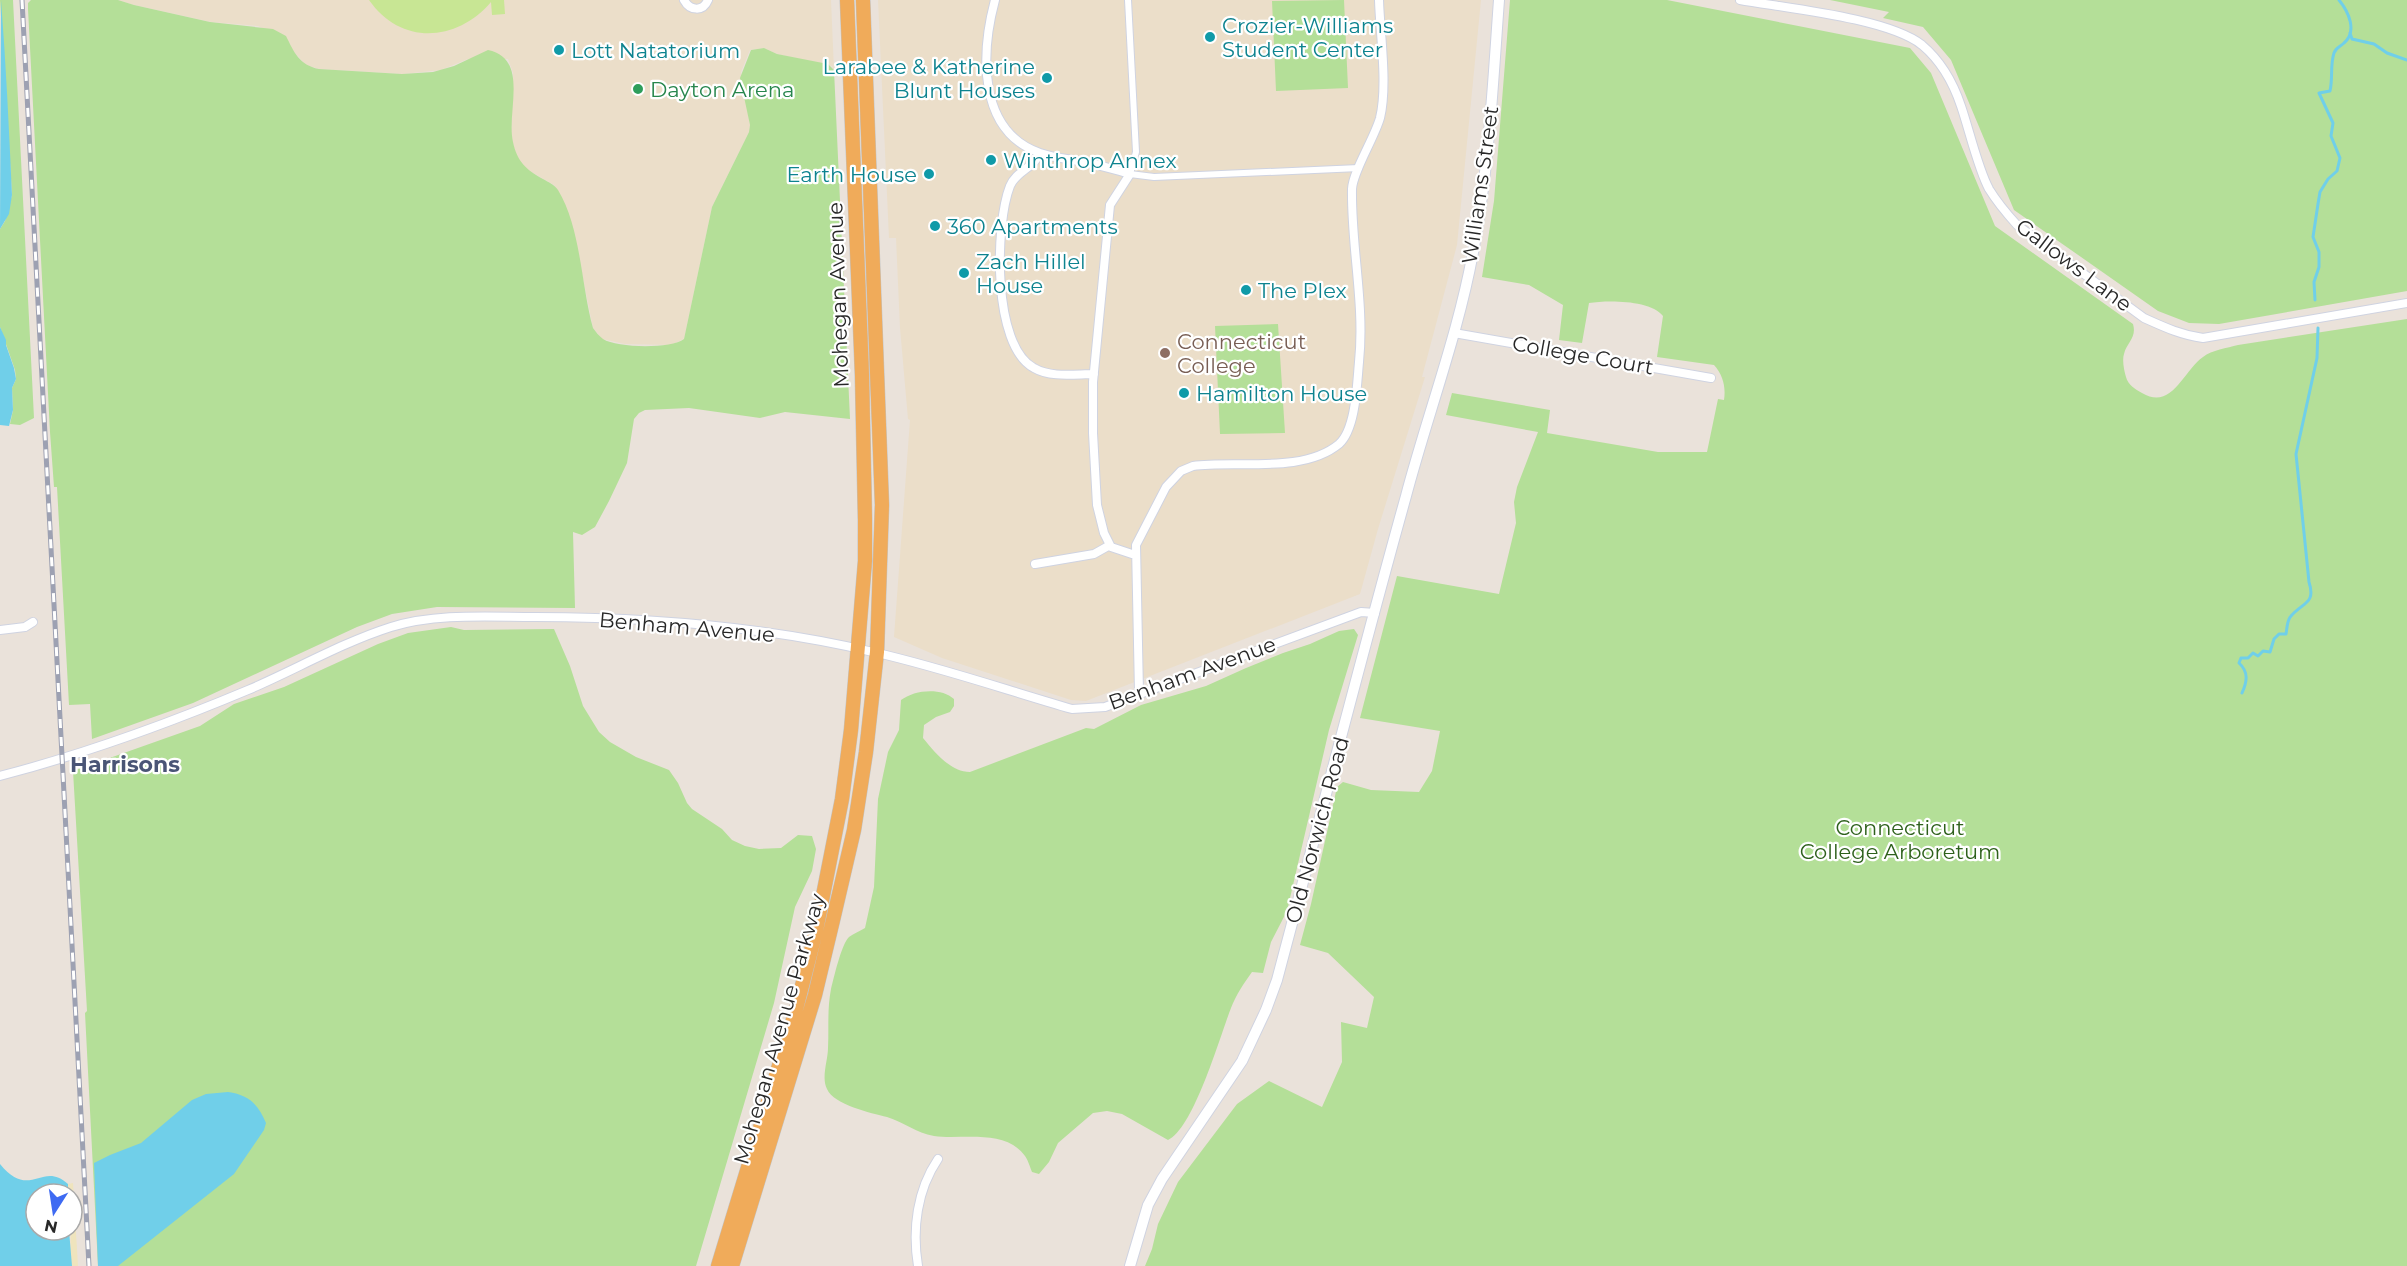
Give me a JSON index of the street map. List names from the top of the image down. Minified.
{"streets":{"highway":["Mohegan Avenue","Mohegan Avenue Parkway"],"street":["Williams Street","Gallows Lane","College Court","Benham Avenue","Old Norwich Road"]},"crossings":[["Williams Street","College Court"],["Williams Street","Old Norwich Road"],["Mohegan Avenue","Mohegan Avenue Parkway"],["Benham Avenue","Old Norwich Road"],["Benham Avenue","Mohegan Avenue Parkway"]],"districts":["Harrisons"],"parks":["Connecticut College Arboretum"],"places":["Crozier-Williams Student Center","Lott Natatorium","Larabee & Katherine Blunt Houses","Dayton Arena","Winthrop Annex","Earth House","360 Apartments","Zach Hillel House","The Plex","Connecticut College","Hamilton House"],"north":"bottom"}
